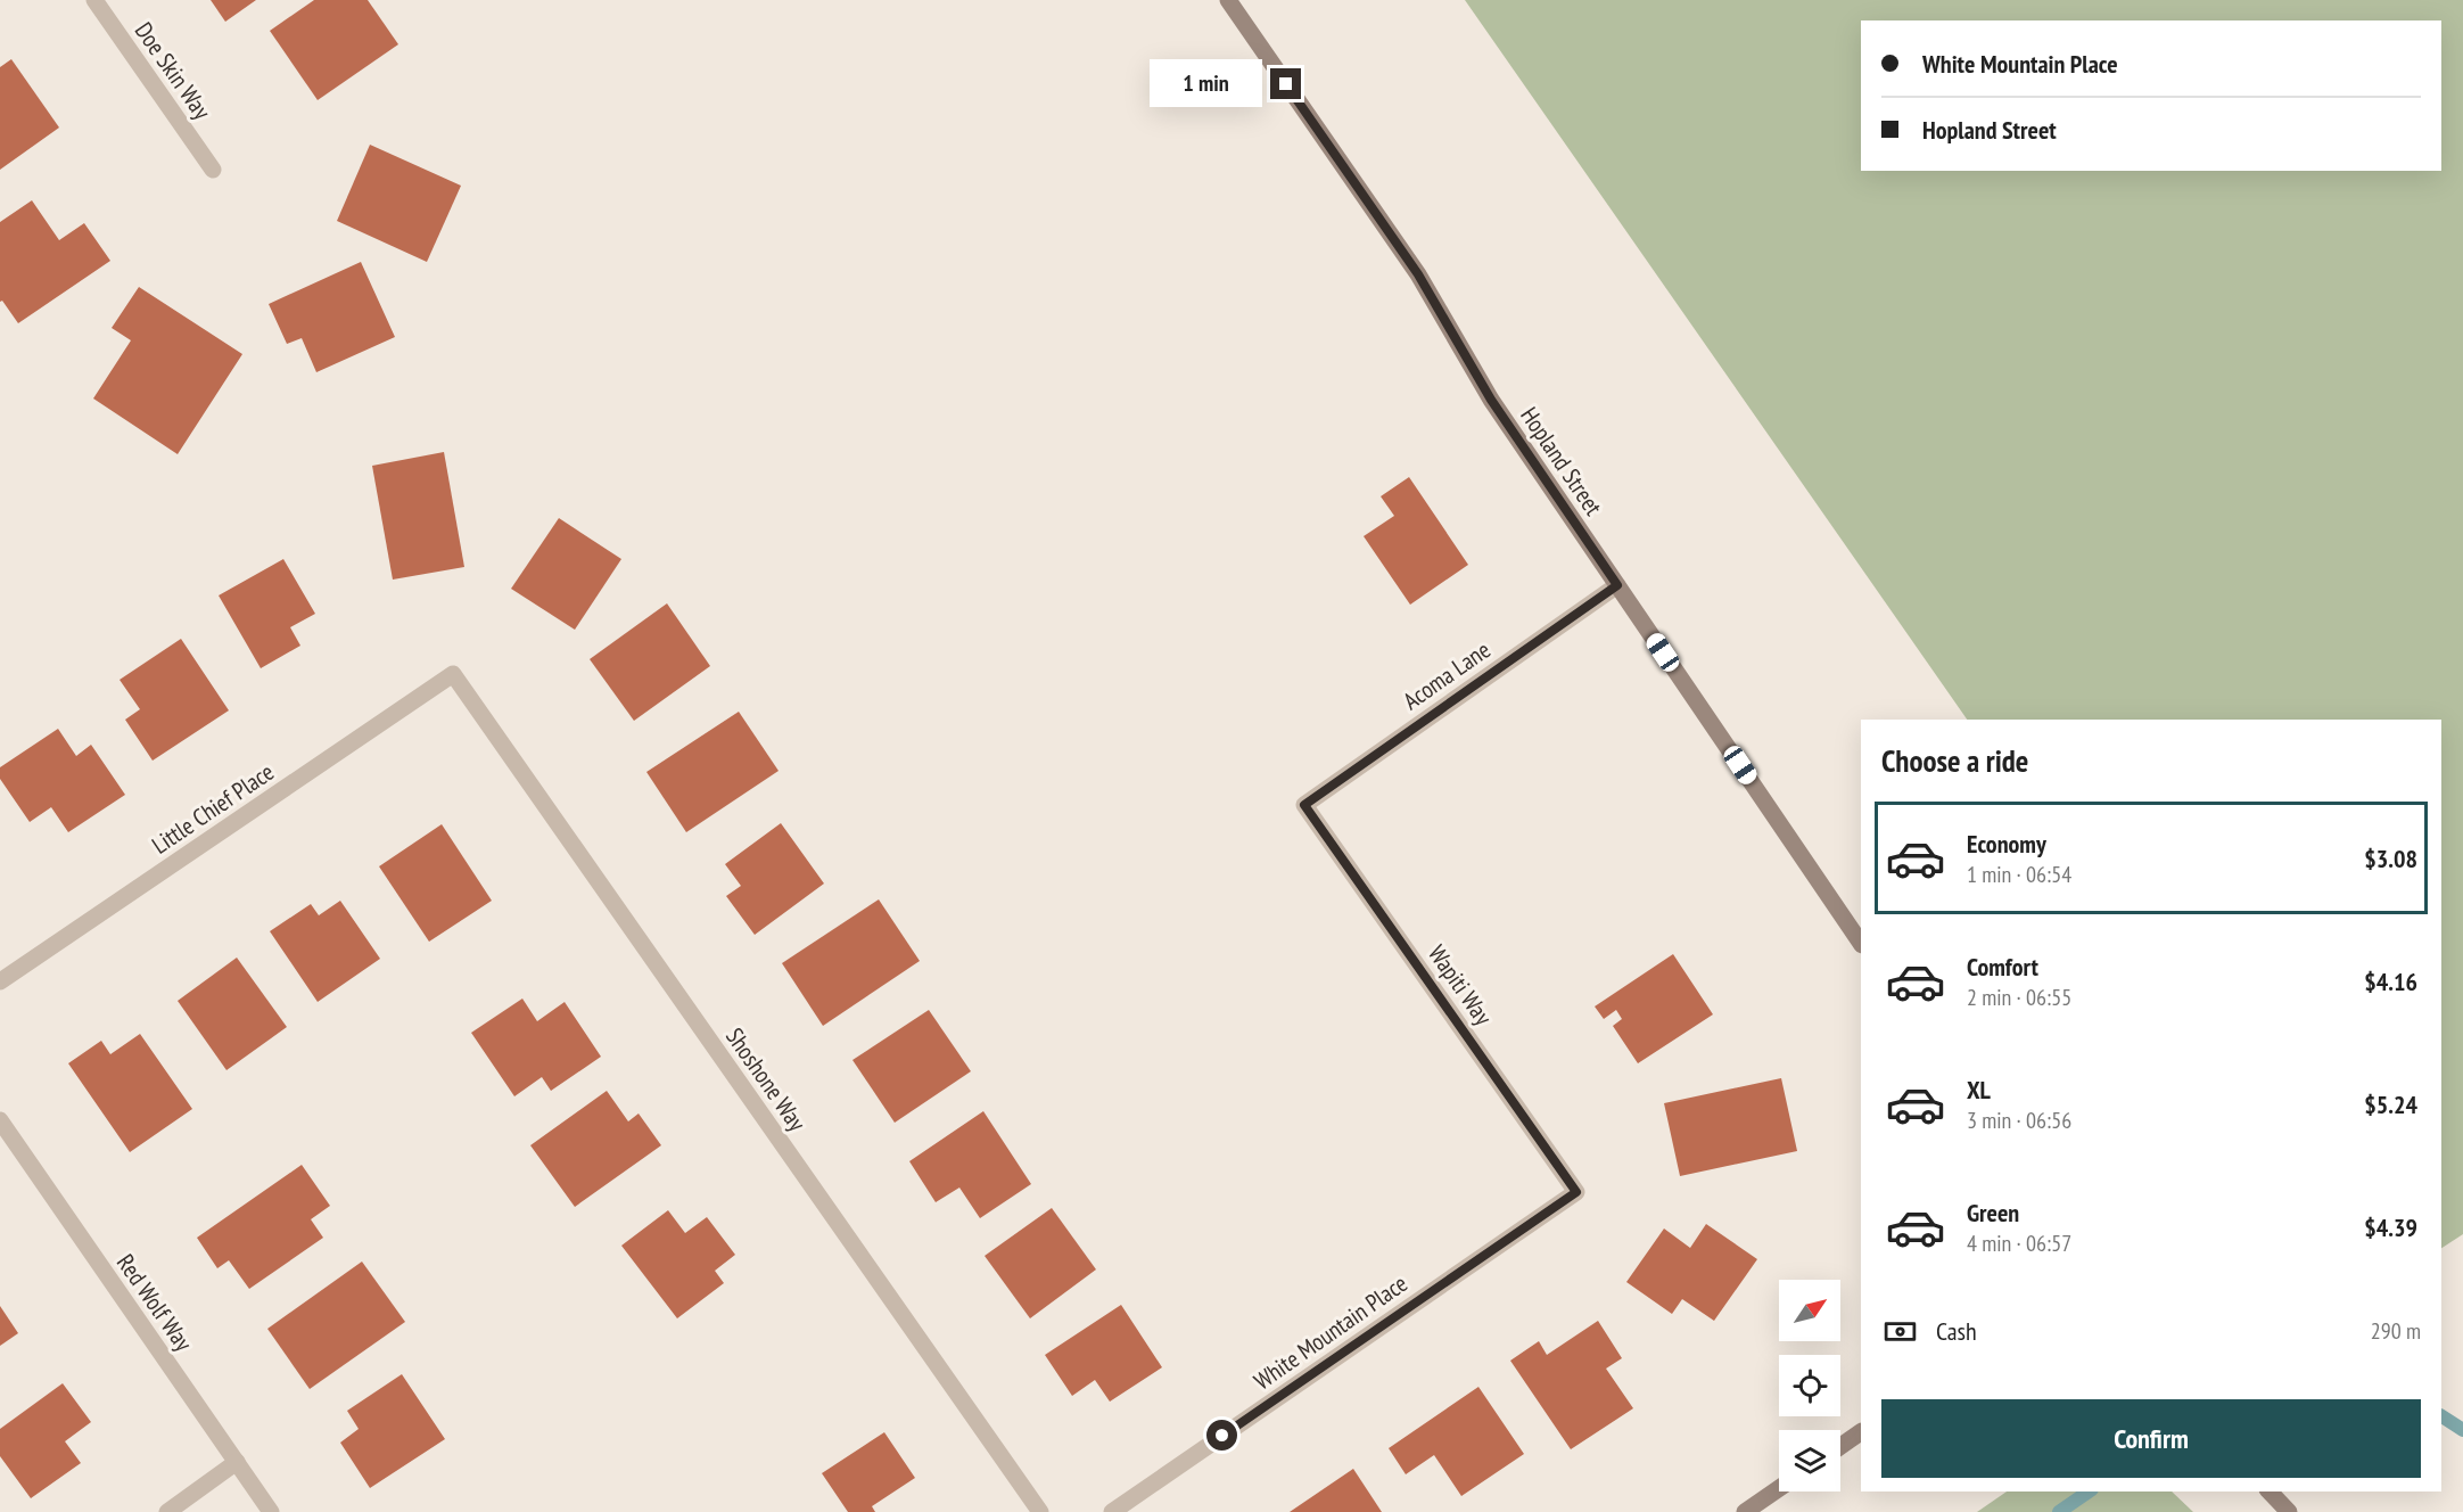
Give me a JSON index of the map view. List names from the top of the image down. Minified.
{"streets":{"street":["Doe Skin Way","Hopland Street","Acoma Lane","Little Chief Place","Wapiti Way","Shoshone Way","Red Wolf Way","White Mountain Place"]},"crossings":[["Hopland Street","Acoma Lane"],["Acoma Lane","Wapiti Way"],["Little Chief Place","Shoshone Way"],["Wapiti Way","White Mountain Place"]],"north":"top right","page":{"banner":["White Mountain Place","Hopland Street"],"bubble":"1 min","heading":"Choose a ride","list":[{"name":"Economy","note":"1 min · 06:54","value":"$3.08"},{"name":"Comfort","note":"2 min · 06:55","value":"$4.16"},{"name":"XL","note":"3 min · 06:56","value":"$5.24"},{"name":"Green","note":"4 min · 06:57","value":"$4.39"}],"pay":["Cash","290 m"],"buttons":"Confirm"}}
